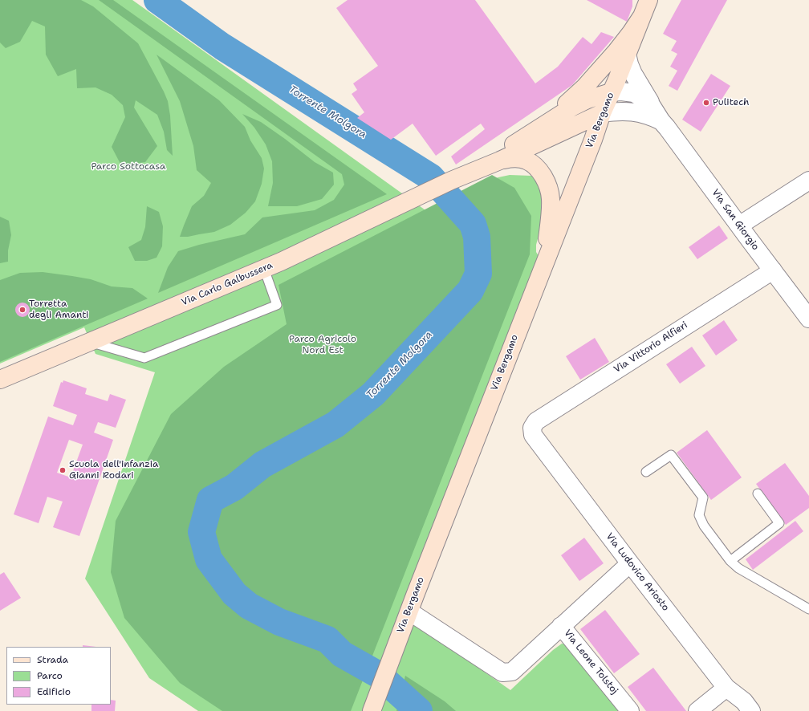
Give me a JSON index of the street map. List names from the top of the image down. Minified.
{"streets":{"street":["Via Bergamo","Via San Giorgio","Via Carlo Galbussera","Via Vittorio Alfieri","Via Ludovico Ariosto","Via Leone Tolstoj"]},"crossings":[["Via Bergamo","Via San Giorgio"],["Via Bergamo","Via Carlo Galbussera"],["Via San Giorgio","Via Carlo Galbussera"],["Via San Giorgio","Via Vittorio Alfieri"],["Via Vittorio Alfieri","Via Ludovico Ariosto"],["Via Ludovico Ariosto","Via Leone Tolstoj"]],"water":["Torrente Molgora"],"parks":["Parco Sottocasa","Parco Agricolo Nord Est"],"places":["Pulitech","Torretta degli Amanti","Scuola dell'infanzia Gianni Rodari"],"legend":["Strada","Parco","Edificio"]}
